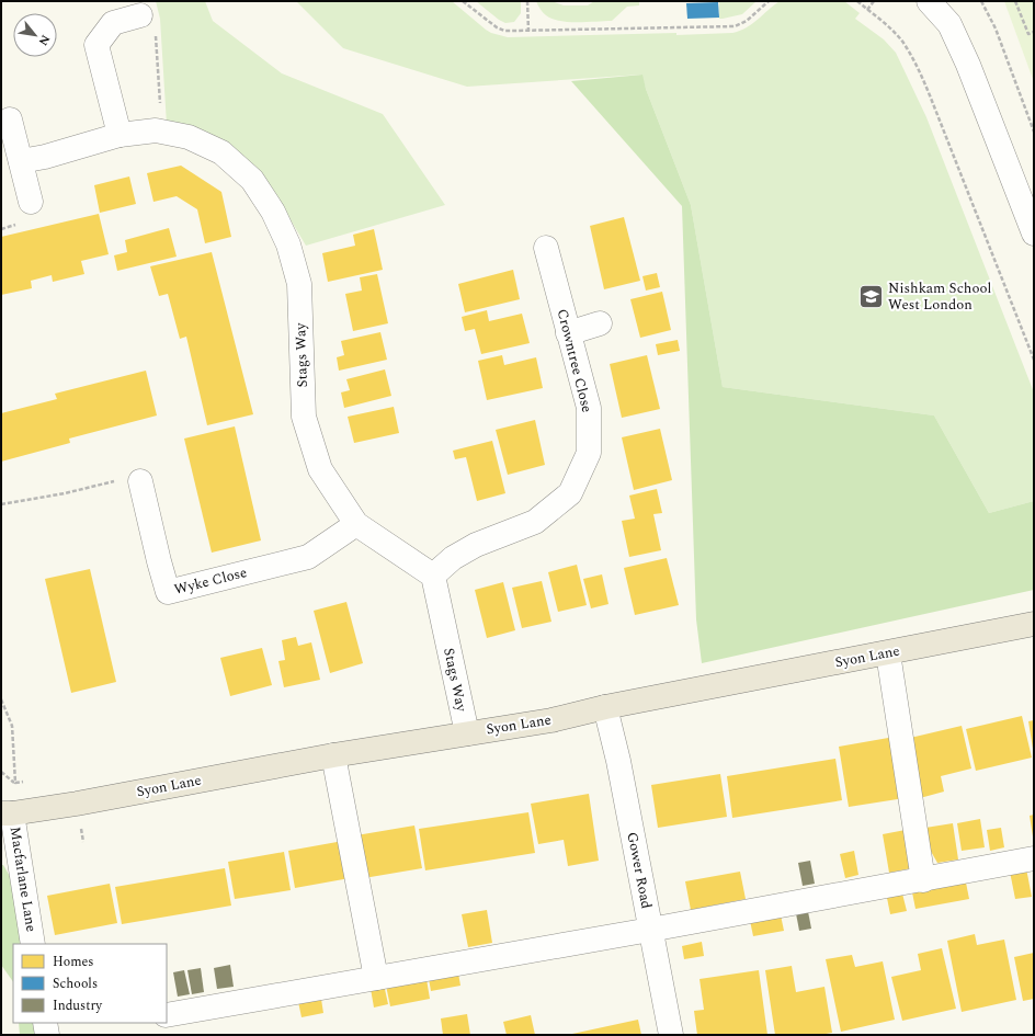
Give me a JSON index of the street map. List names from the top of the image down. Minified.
{"streets":{"main road":["Syon Lane"],"street":["Stags Way","Crowntree Close","Wyke Close","Gower Road","Macfarlane Lane"]},"crossings":[["Stags Way","Crowntree Close"],["Stags Way","Wyke Close"],["Stags Way","Syon Lane"],["Syon Lane","Gower Road"],["Syon Lane","Macfarlane Lane"]],"places":{"school or university":["Nishkam School West London"]},"legend":["Homes","Schools","Industry"],"north":"bottom right"}
